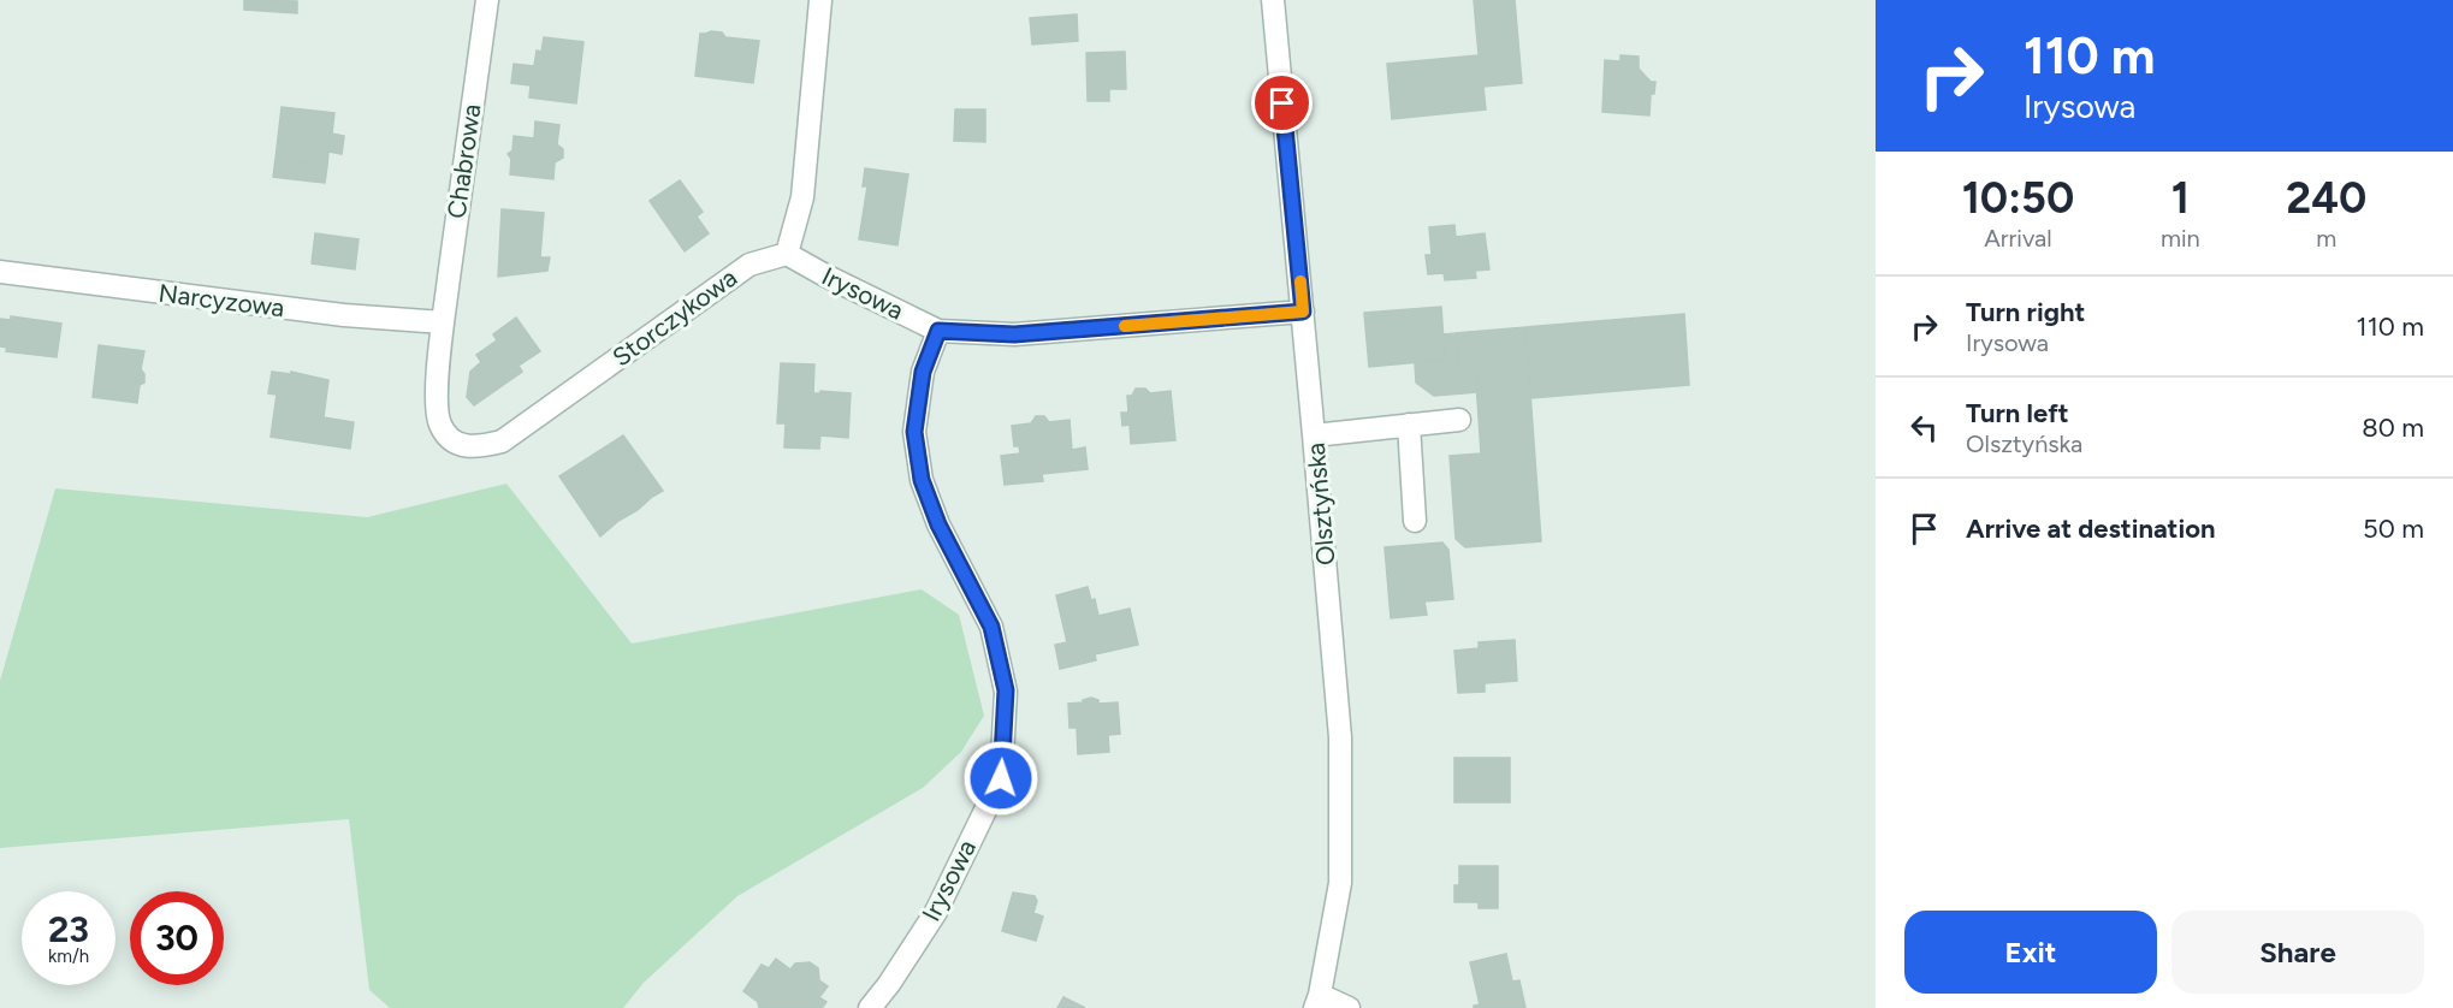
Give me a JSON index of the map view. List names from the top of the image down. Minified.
{"streets":{"street":["Chabrowa","Irysowa","Narcyzowa","Storczykowa","Olsztyńska"]},"crossings":[["Chabrowa","Narcyzowa"],["Chabrowa","Storczykowa"],["Irysowa","Storczykowa"],["Irysowa","Olsztyńska"],["Narcyzowa","Storczykowa"]],"page":{"turn":["110 m","Irysowa"],"eta":["10:50","Arrival","1","min","240","m"],"list":[{"name":"Turn right","note":"Irysowa","value":"110 m"},{"name":"Turn left","note":"Olsztyńska","value":"80 m"},{"name":"Arrive at destination","value":"50 m"}],"speed":"23 km/h","limit":"30","buttons":["Exit","Share"]}}
